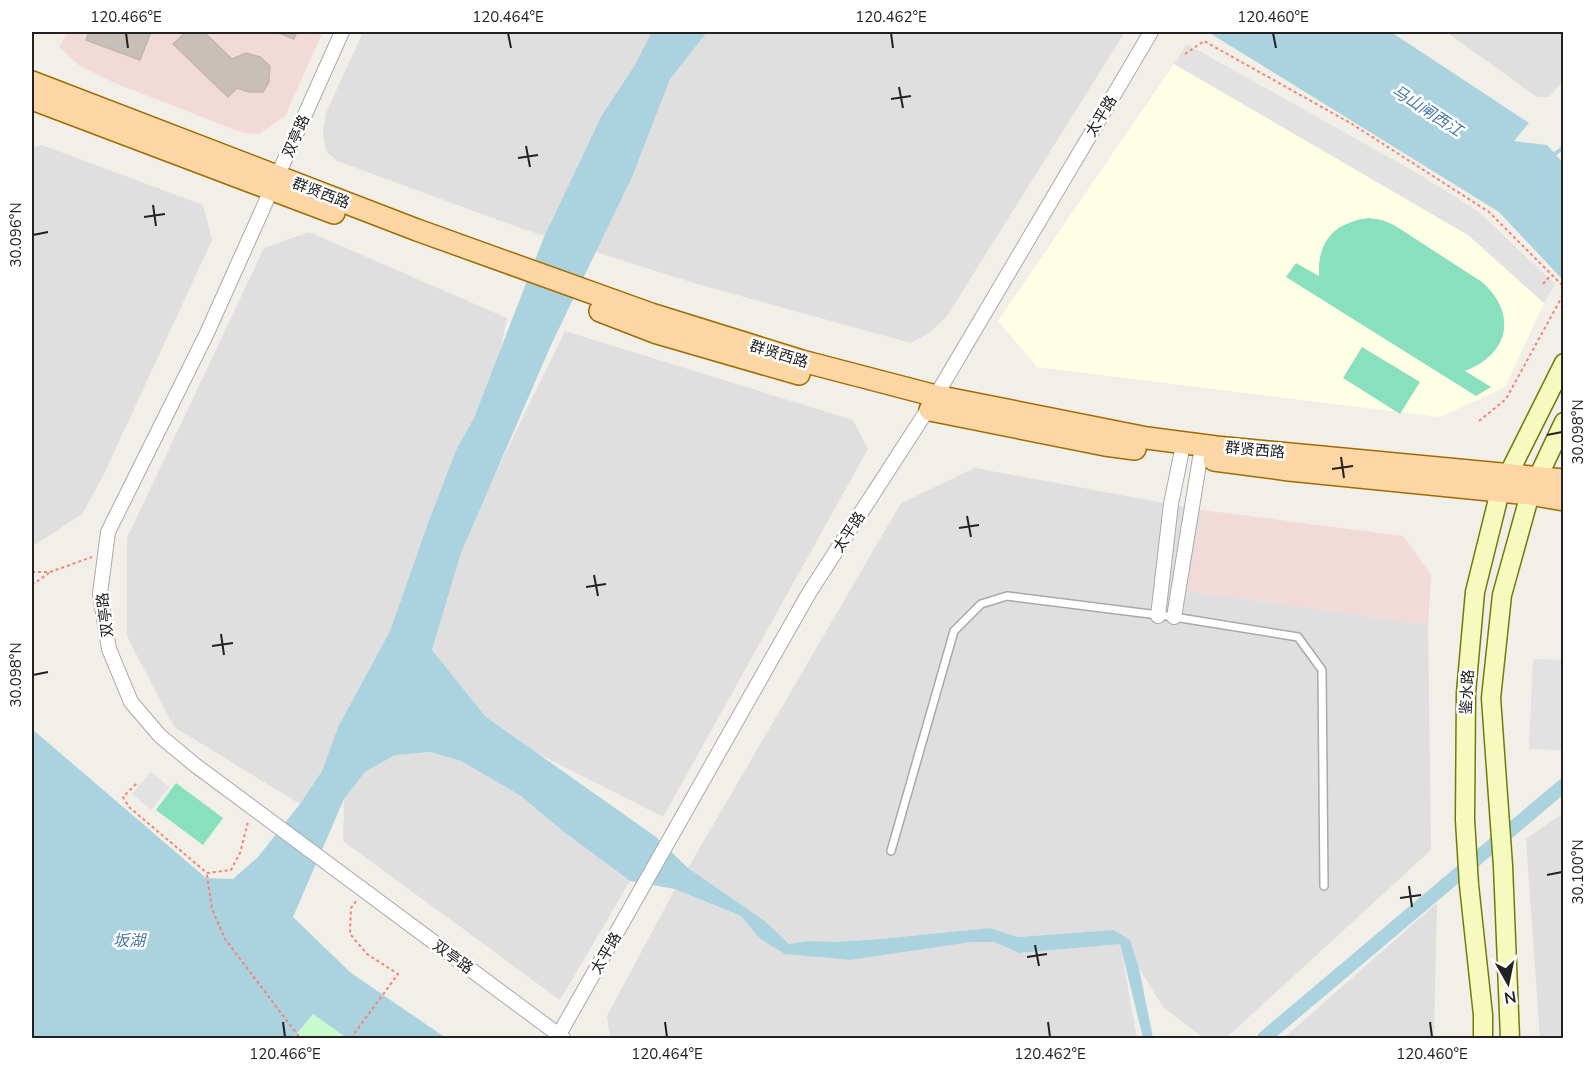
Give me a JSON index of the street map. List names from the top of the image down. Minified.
{"streets":{"main road":["群贤西路"],"street":["太平路","双亭路","鉴水路"]},"crossings":[["太平路","双亭路"],["太平路","群贤西路"],["双亭路","群贤西路"],["群贤西路","鉴水路"]],"water":["马山闸西江","坂湖"],"north":"bottom","coordinates":["120.466°E","120.464°E","120.462°E","120.460°E","30.096°N","30.098°N","30.100°N"]}
